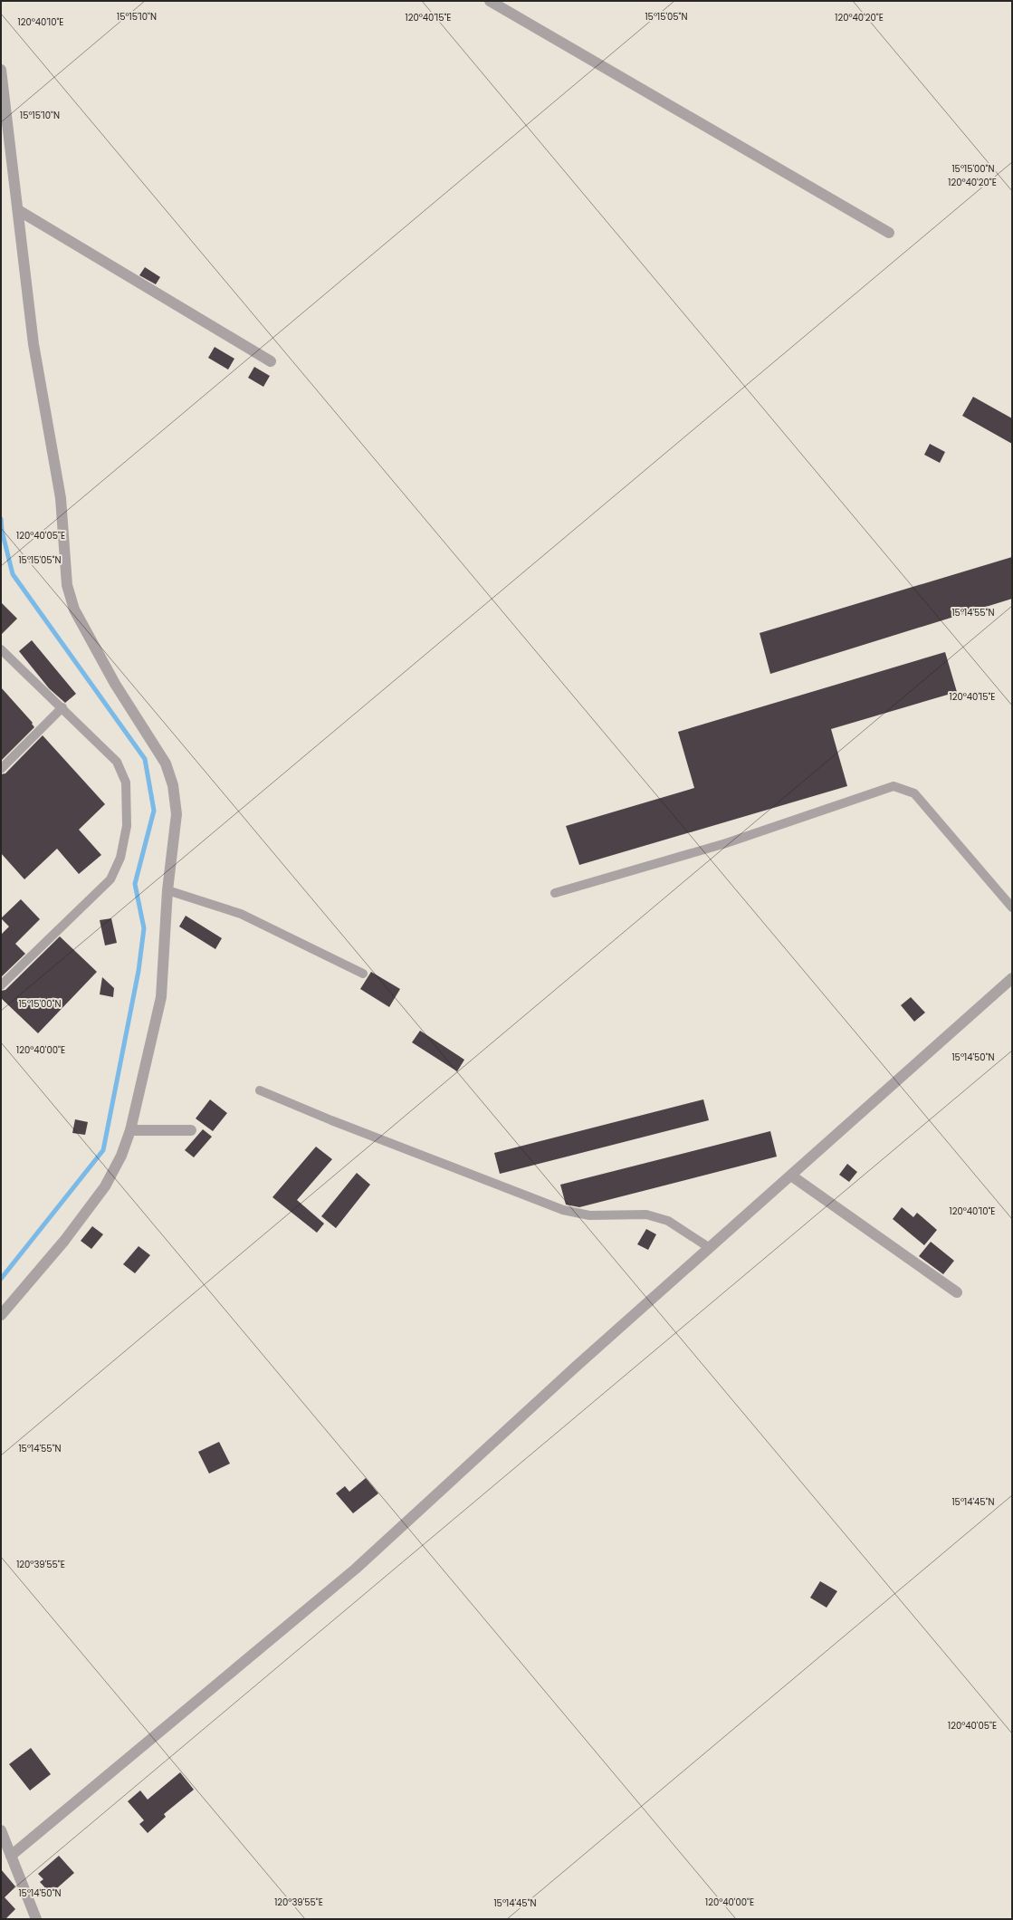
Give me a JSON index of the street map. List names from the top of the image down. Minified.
{"coordinates":["15°15'10\"N","15°15'05\"N","120°40'20\"E","120°40'15\"E","120°40'10\"E","15°15'00\"N","120°40'05\"E","15°14'55\"N","120°40'00\"E","15°14'50\"N","15°14'45\"N","120°39'55\"E"]}
